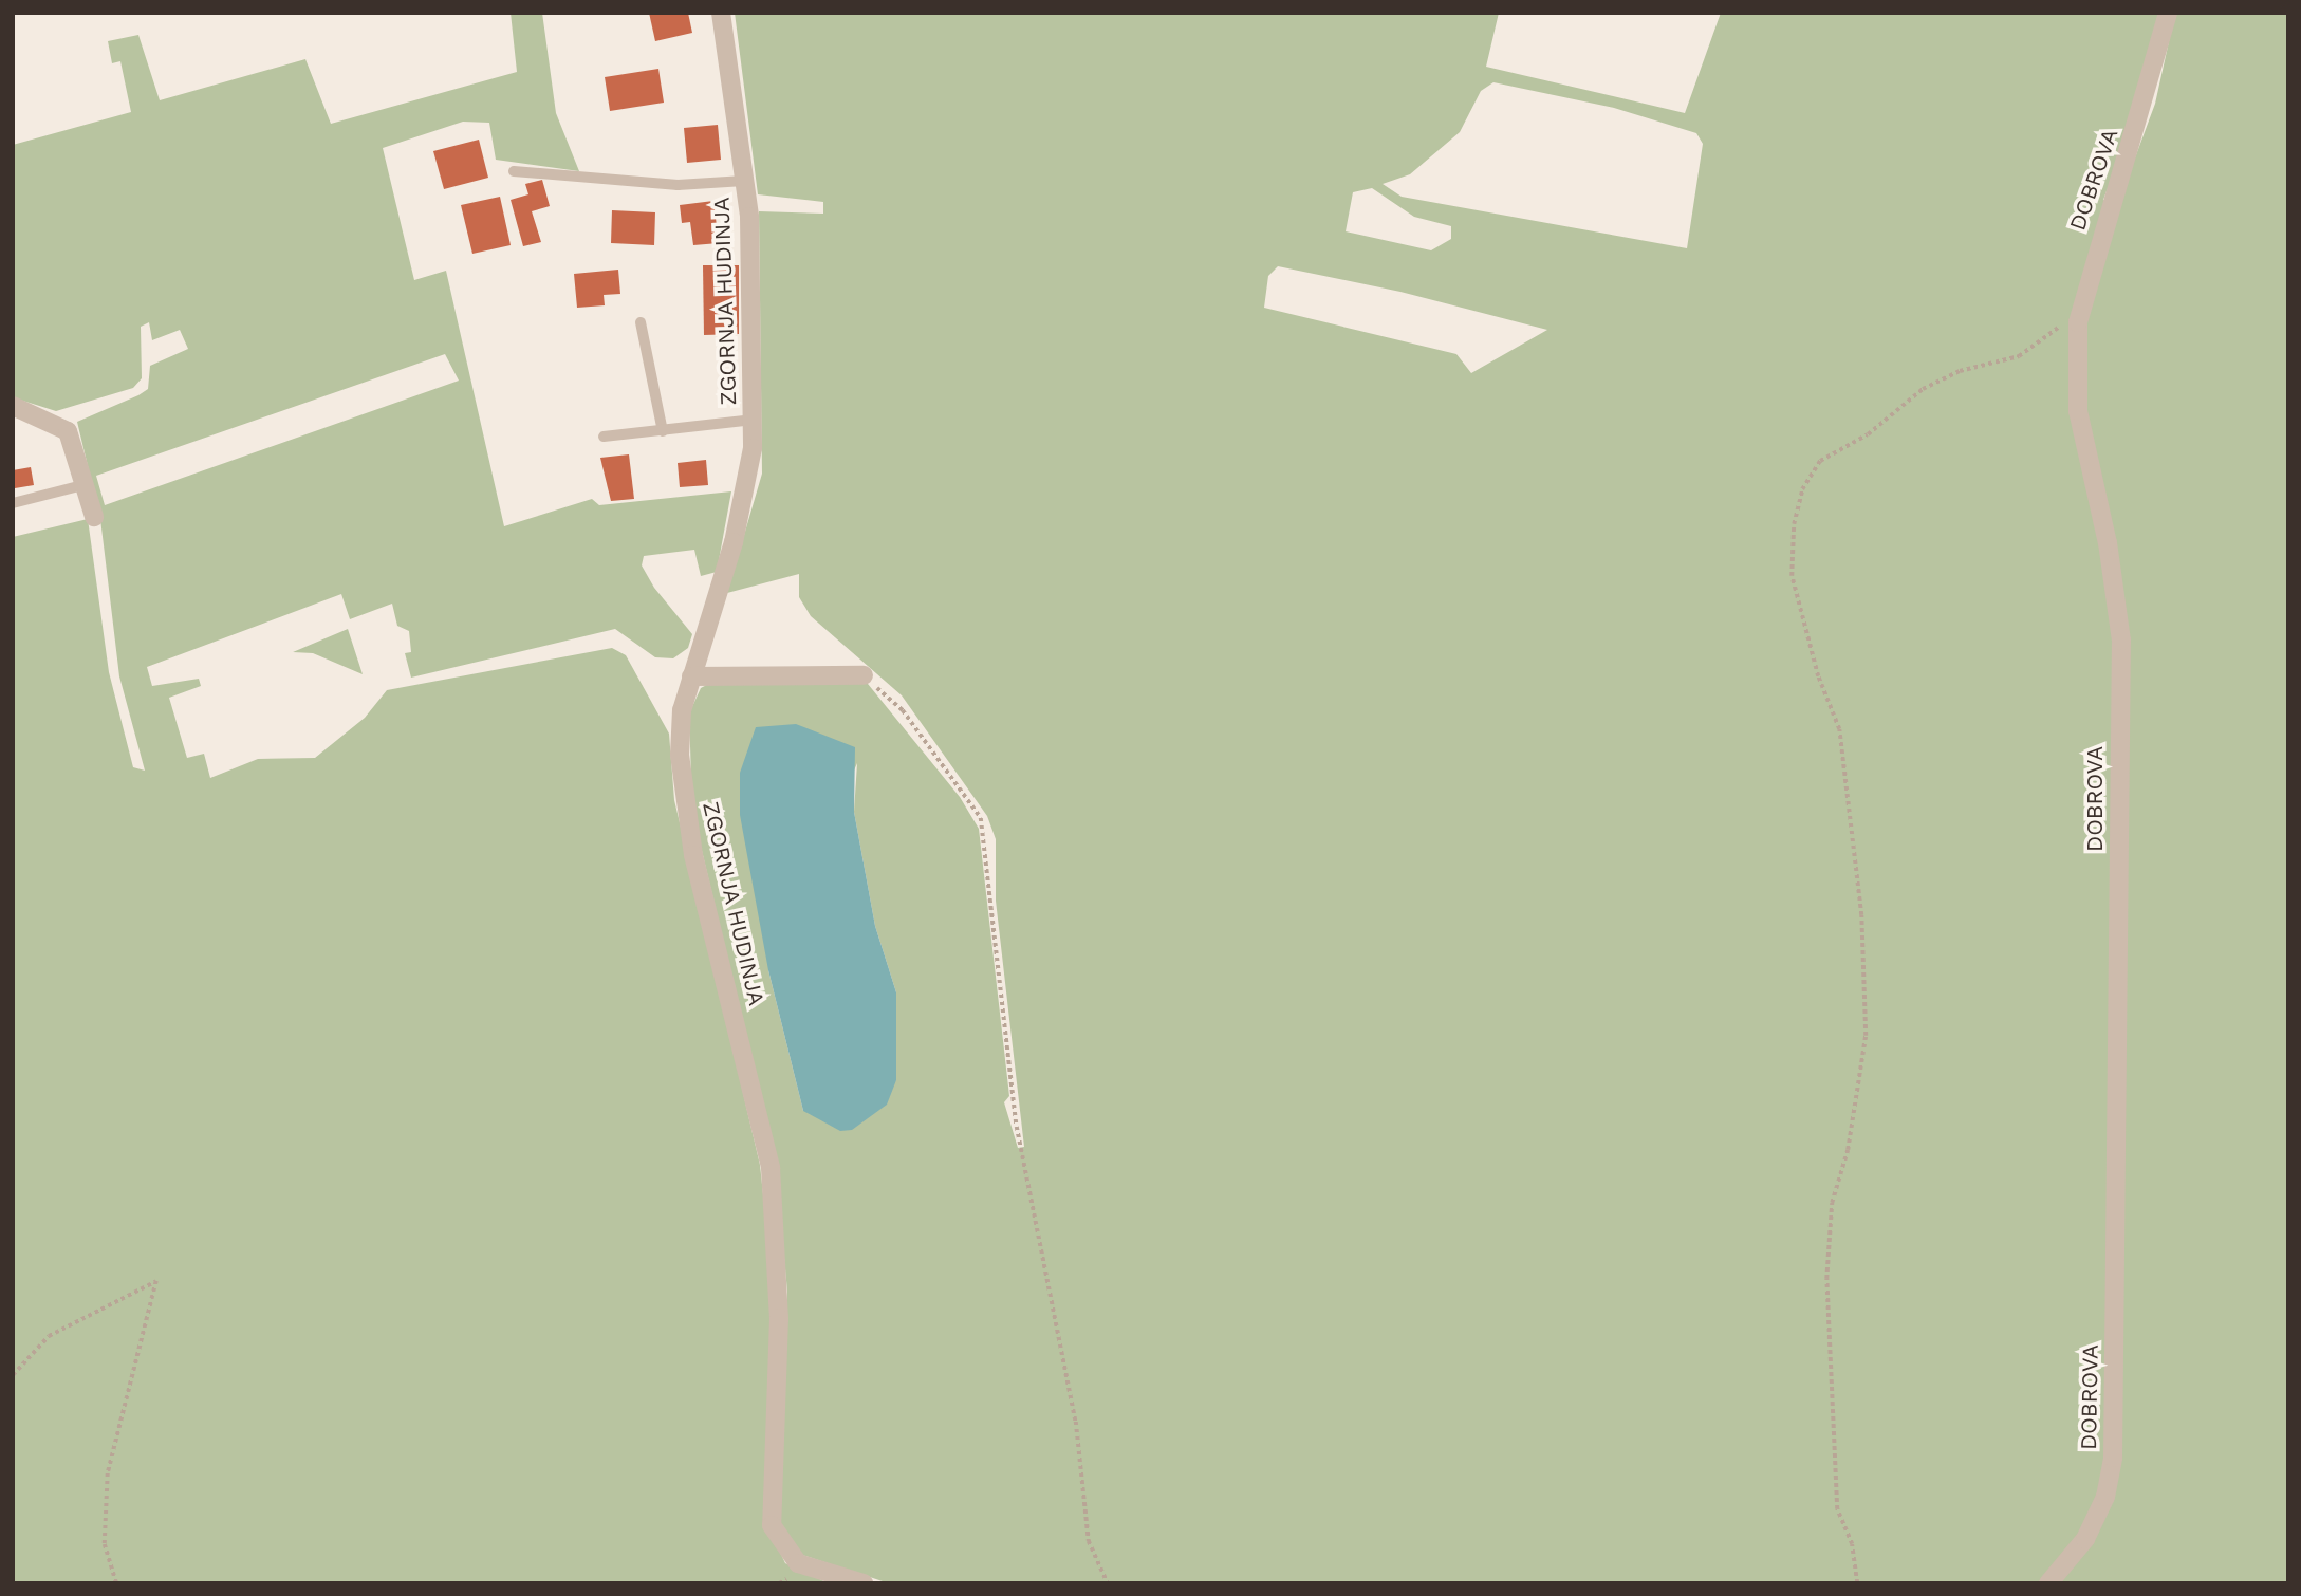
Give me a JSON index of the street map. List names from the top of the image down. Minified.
{"streets":{"street":["DOBROVA","ZGORNJA HUDINJA"]}}
